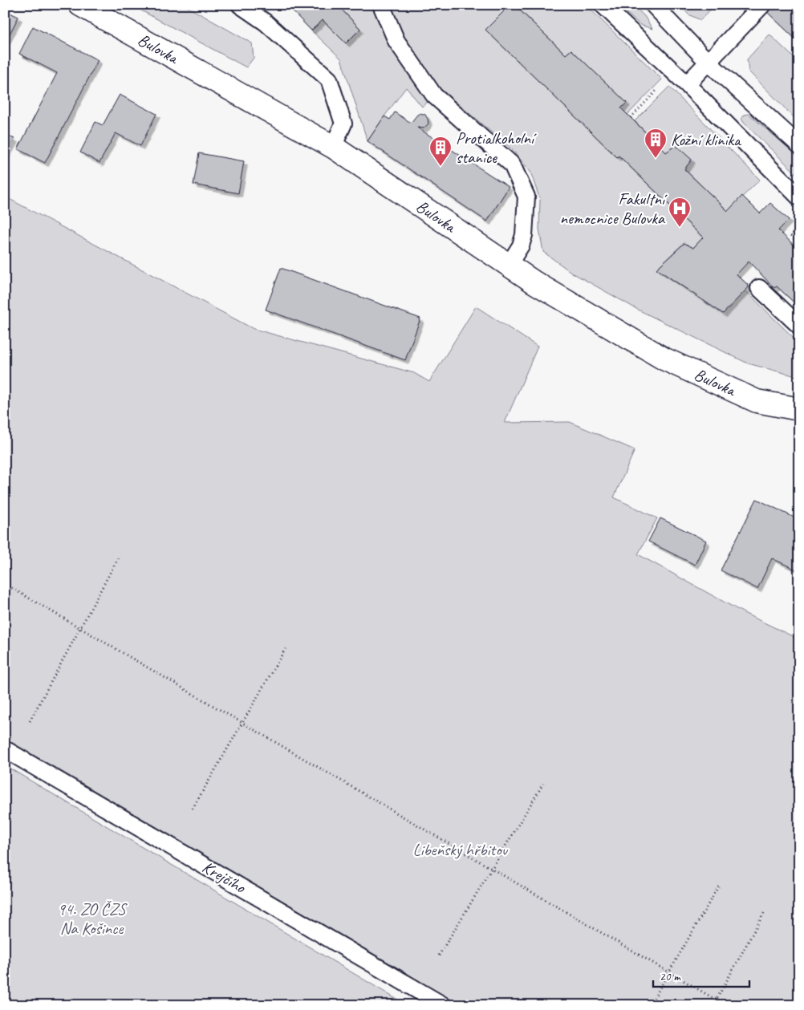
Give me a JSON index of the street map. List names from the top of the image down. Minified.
{"streets":{"street":["Bulovka"],"lane":["Krejčího"]},"parks":["Libeňský hřbitov","94. ZO ČZS Na Košince"],"places":{"building":["Kožní klinika","Protialkoholní stanice"],"hospital":["Fakultní nemocnice Bulovka"]},"scale_bar":"20 m"}
